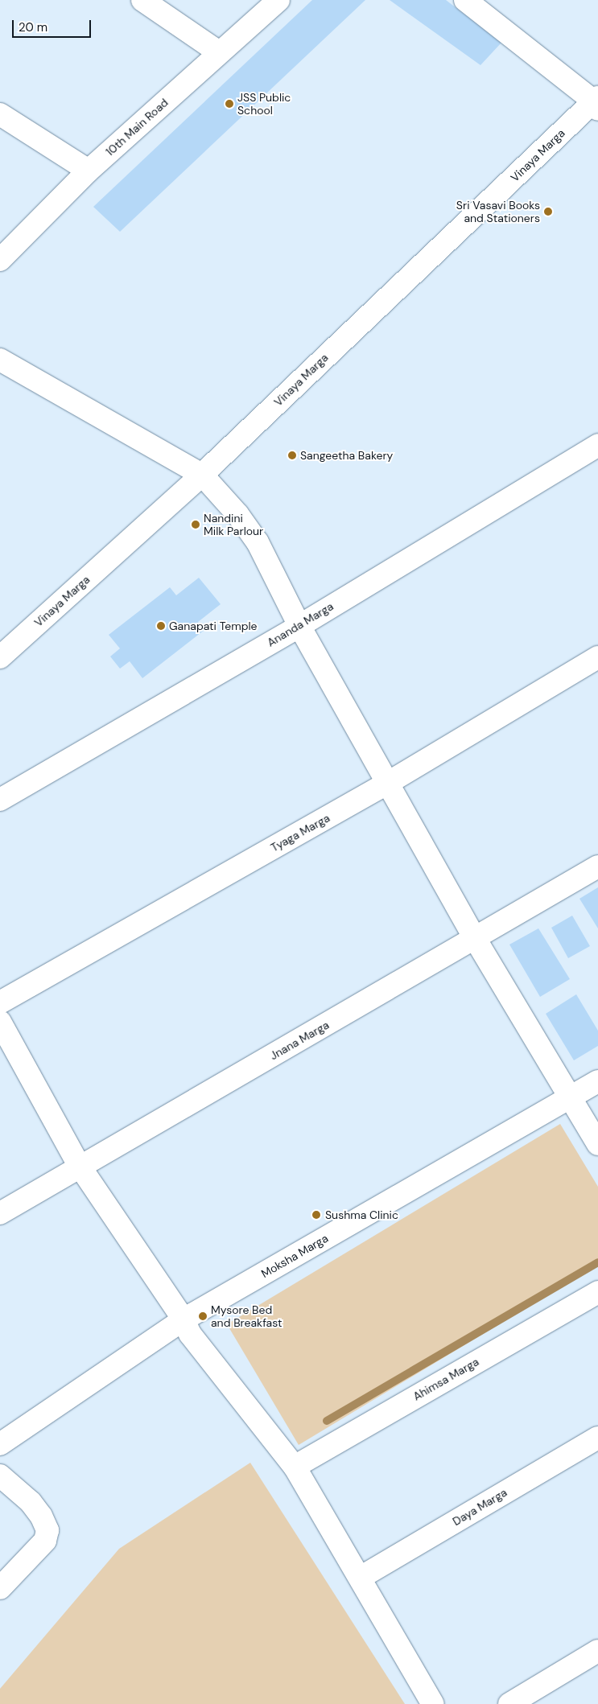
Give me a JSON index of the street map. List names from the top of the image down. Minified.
{"streets":{"street":["10th Main Road","Vinaya Marga","Ananda Marga","Tyaga Marga","Jnana Marga","Moksha Marga","Ahimsa Marga","Daya Marga"]},"places":["JSS Public School","Sri Vasavi Books and Stationers","Sangeetha Bakery","Nandini Milk Parlour","Ganapati Temple","Sushma Clinic","Mysore Bed and Breakfast"],"scale_bar":"20 m"}
